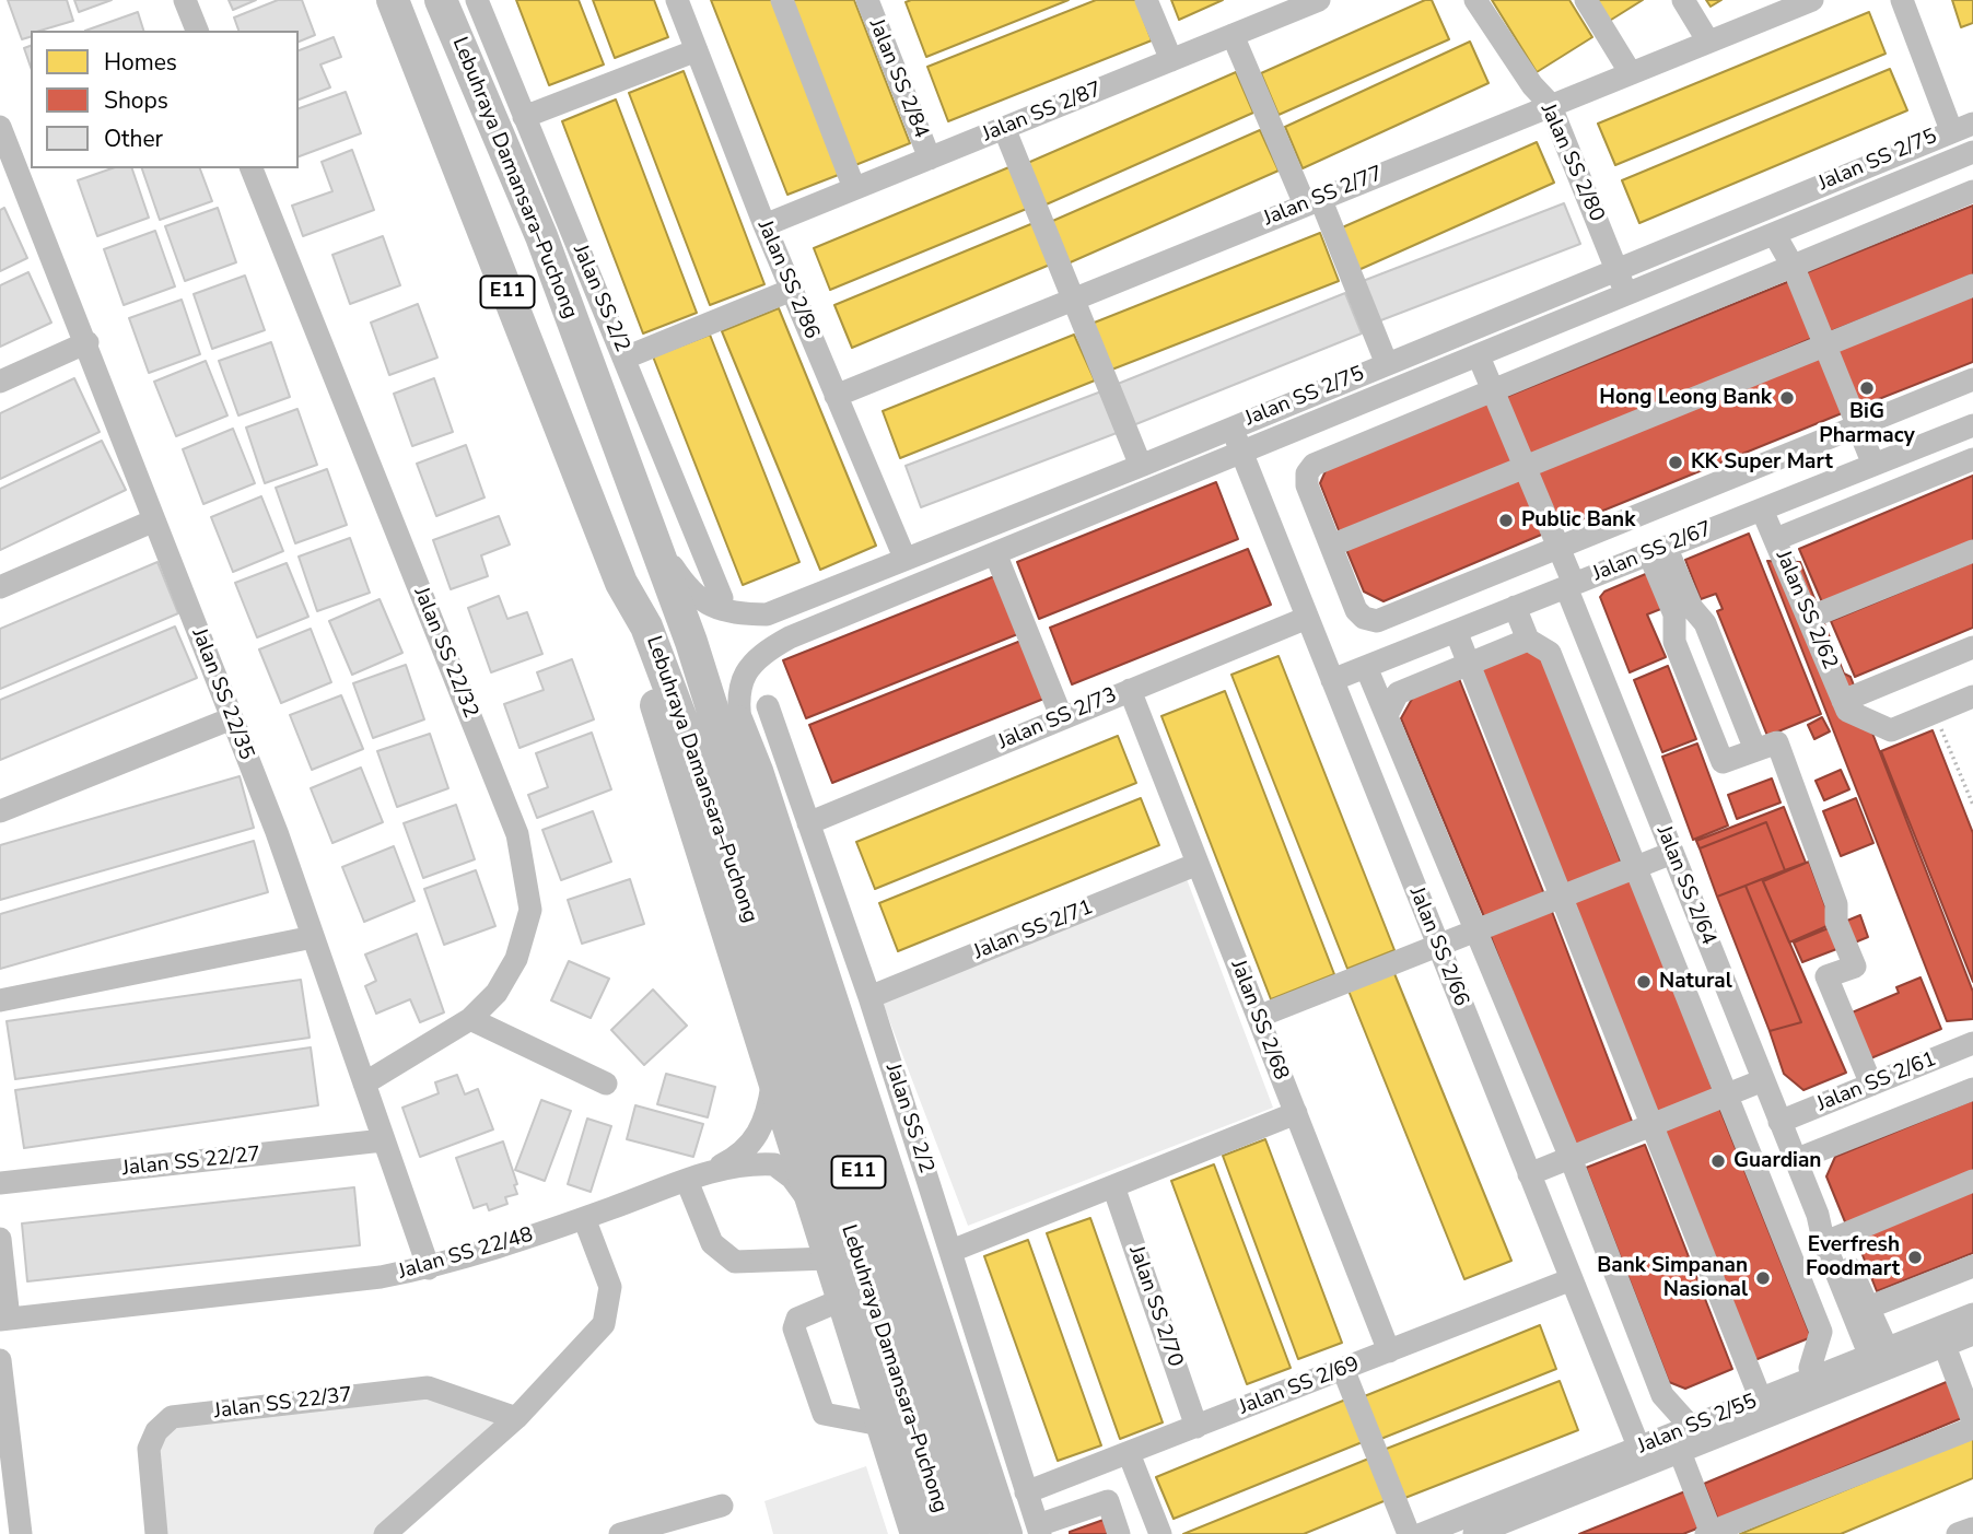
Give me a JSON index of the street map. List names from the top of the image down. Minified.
{"streets":{"highway":["Lebuhraya Damansara–Puchong","E11"],"street":["Jalan SS 2/84","Jalan SS 2/87","Jalan SS 2/75","Jalan SS 2/80","Jalan SS 2/77","Jalan SS 2/86","Jalan SS 2/2","Jalan SS 2/67","Jalan SS 2/62","Jalan SS 22/32","Jalan SS 22/35","Jalan SS 2/73","Jalan SS 2/64","Jalan SS 2/71","Jalan SS 2/66","Jalan SS 2/68","Jalan SS 2/61","Jalan SS 22/27","Jalan SS 22/48","Jalan SS 2/70","Jalan SS 2/69","Jalan SS 22/37","Jalan SS 2/55"]},"crossings":[["Jalan SS 2/84","Jalan SS 2/87"],["Jalan SS 2/87","Jalan SS 2/86"],["Jalan SS 2/75","Jalan SS 2/80"],["Jalan SS 2/75","Lebuhraya Damansara–Puchong"],["Jalan SS 2/75","Jalan SS 2/86"],["Jalan SS 2/75","Jalan SS 2/64"],["Jalan SS 2/75","Jalan SS 2/66"],["Jalan SS 2/80","Jalan SS 2/77"],["Jalan SS 2/77","Jalan SS 2/86"],["Jalan SS 2/2","Jalan SS 2/73"],["Jalan SS 2/2","Jalan SS 2/71"],["Jalan SS 2/2","Jalan SS 2/69"],["Jalan SS 2/67","Jalan SS 2/62"],["Jalan SS 2/67","Jalan SS 2/64"],["Jalan SS 2/67","Jalan SS 2/66"],["Jalan SS 22/32","Jalan SS 22/35"],["Jalan SS 22/35","Jalan SS 22/27"],["Jalan SS 22/35","Jalan SS 22/48"],["Jalan SS 2/73","Jalan SS 2/66"],["Jalan SS 2/73","Jalan SS 2/68"],["Jalan SS 2/64","Jalan SS 2/61"],["Jalan SS 2/64","Jalan SS 2/55"],["Jalan SS 2/71","Jalan SS 2/68"],["Jalan SS 2/66","Jalan SS 2/69"],["Jalan SS 2/66","Jalan SS 2/55"],["Jalan SS 2/68","Jalan SS 2/69"],["Jalan SS 2/70","Jalan SS 2/69"]],"places":["BiG Pharmacy","Hong Leong Bank","KK Super Mart","Public Bank","Natural","Guardian","Everfresh Foodmart","Bank Simpanan Nasional"],"legend":["Homes","Shops","Other"]}
